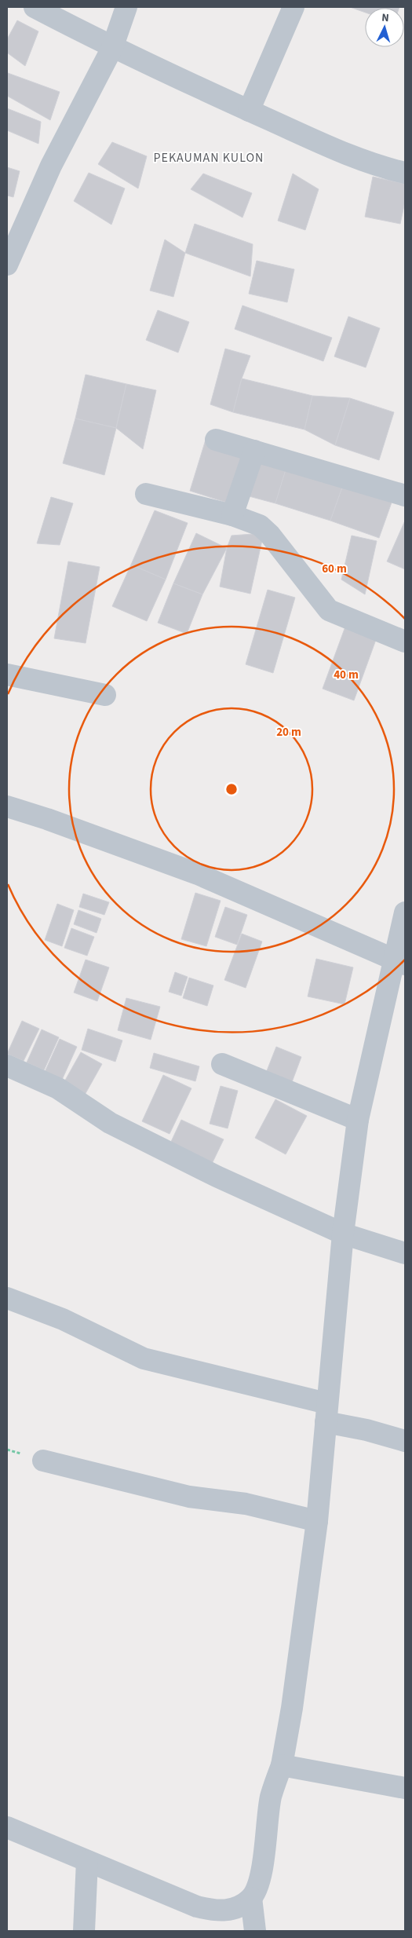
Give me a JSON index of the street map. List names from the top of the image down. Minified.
{"districts":["PEKAUMAN KULON"],"north":"top","rings":["60 m","40 m","20 m"]}
